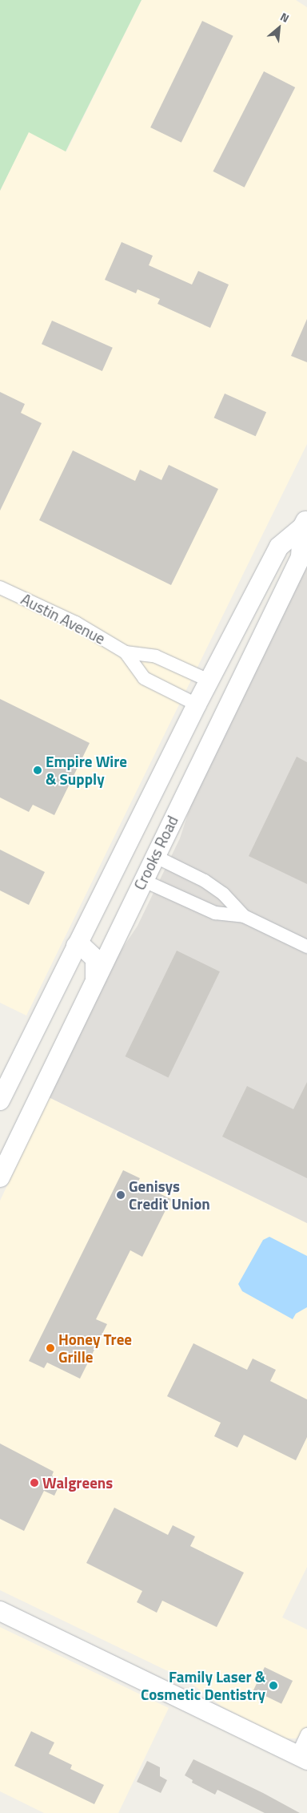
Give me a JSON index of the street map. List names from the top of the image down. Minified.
{"streets":{"main road":["Crooks Road"],"street":["Austin Avenue"]},"crossings":[["Austin Avenue","Crooks Road"]],"places":["Empire Wire & Supply","Genisys Credit Union","Honey Tree Grille","Walgreens","Family Laser & Cosmetic Dentistry"],"north":"top right"}
